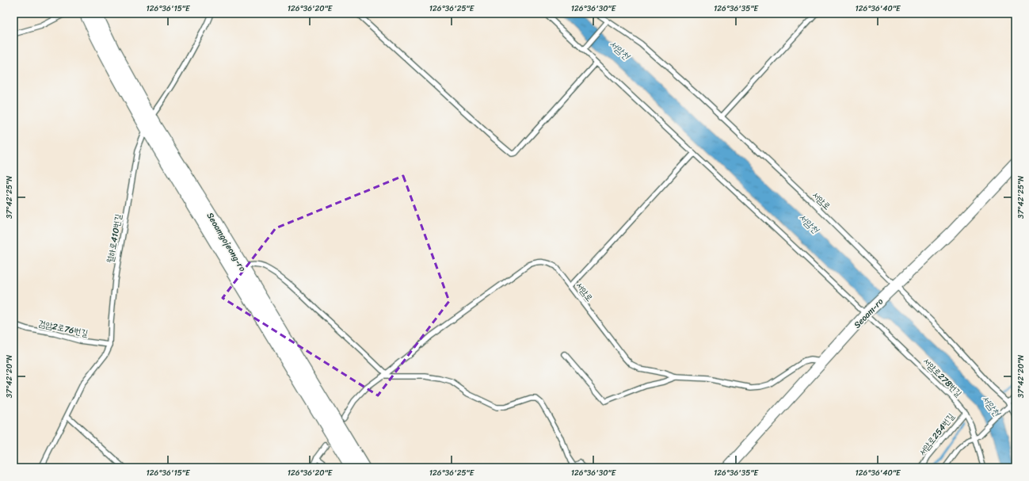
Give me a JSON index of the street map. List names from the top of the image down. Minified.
{"streets":{"main road":["Seoamgojeong-ro"],"street":["Seoam-ro"],"lane":["서암로","월하로410번길","검암2로76번길","서암로278번길","서암로254번길"]},"crossings":[["서암로","Seoam-ro"],["월하로410번길","Seoamgojeong-ro"],["월하로410번길","검암2로76번길"],["Seoam-ro","서암로278번길"],["서암로278번길","서암로254번길"]],"water":["서암천"],"coordinates":["126°36'15\"E","126°36'20\"E","126°36'25\"E","126°36'30\"E","126°36'35\"E","126°36'40\"E","37°42'25\"N","37°42'20\"N"]}
